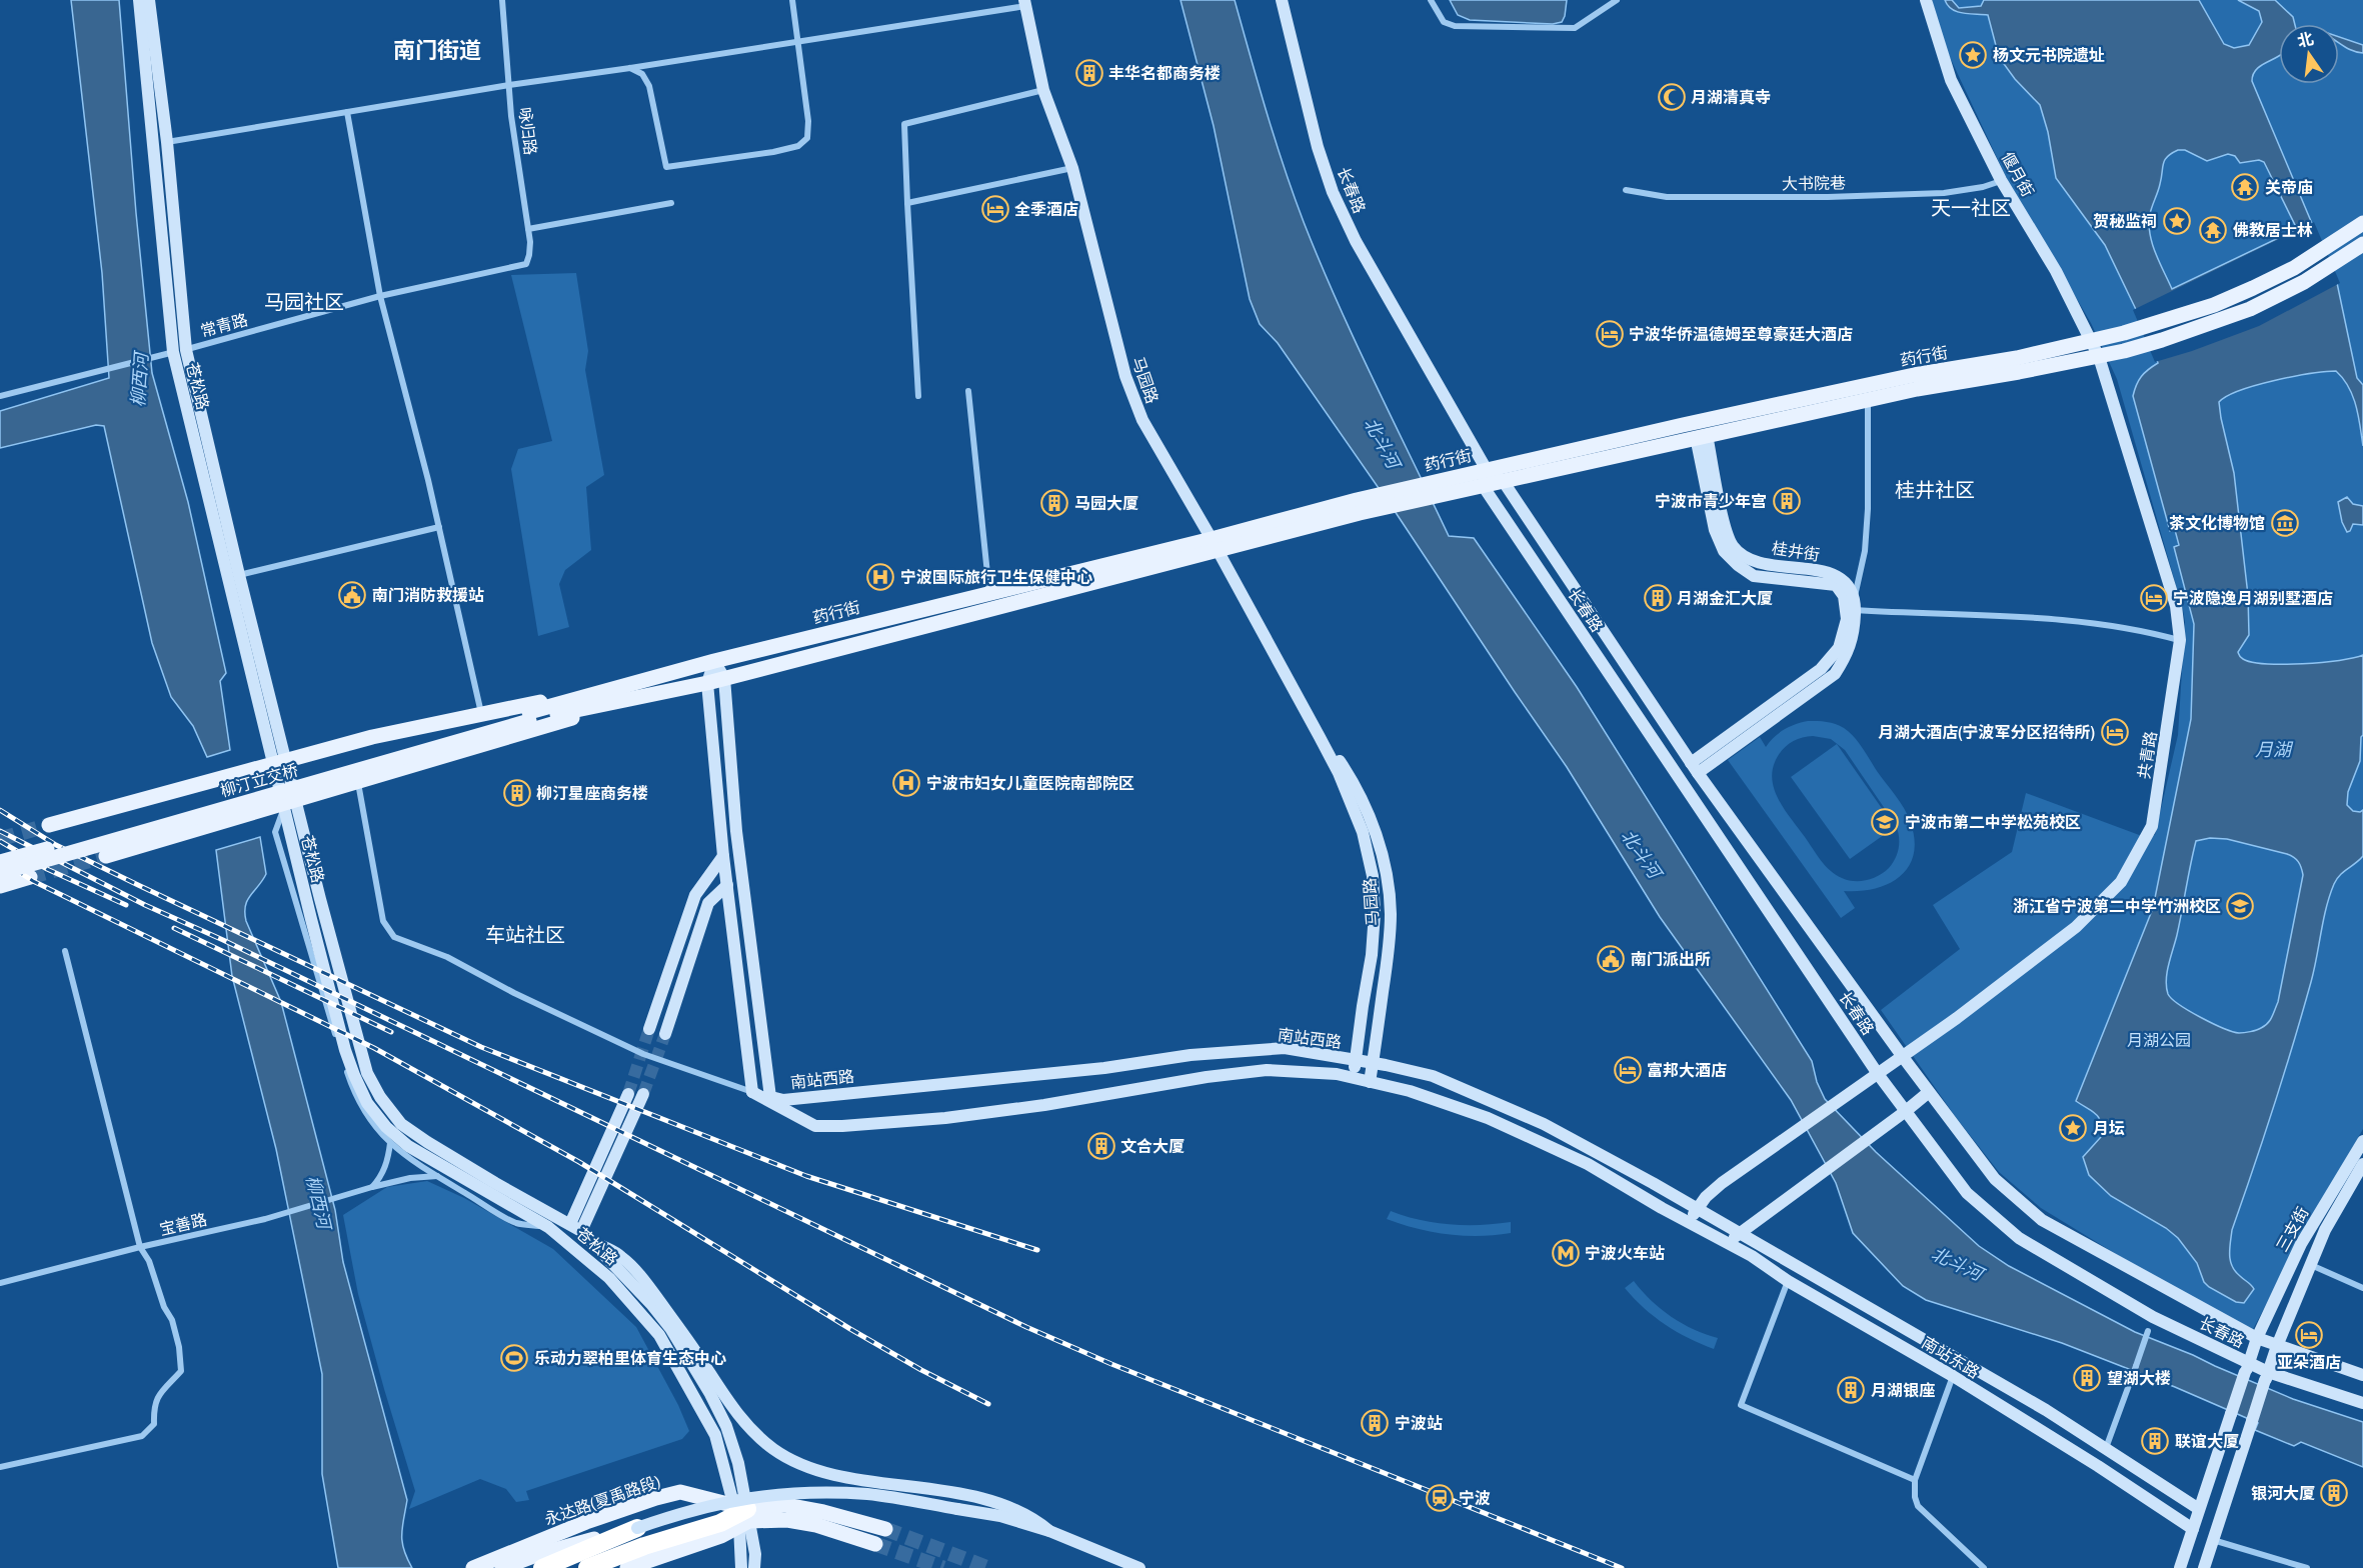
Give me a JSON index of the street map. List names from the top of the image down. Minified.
{"streets":{"main road":["偃月街","长春路","药行街","马园路","苍松路","桂井街","共青路","柳汀立交桥","南站西路","三支街","南站东路","永达路(夏禹路段)"],"street":["咏归路","大书院巷","常青路","宝善路"]},"crossings":[["咏归路","常青路"],["偃月街","大书院巷"],["偃月街","药行街"],["偃月街","共青路"],["长春路","药行街"],["长春路","桂井街"],["长春路","共青路"],["长春路","三支街"],["常青路","苍松路"],["药行街","马园路"],["药行街","桂井街"],["药行街","共青路"],["药行街","柳汀立交桥"],["马园路","南站西路"],["苍松路","永达路(夏禹路段)"],["共青路","南站西路"],["共青路","南站东路"],["南站西路","南站东路"]],"districts":["南门街道","天一社区","马园社区","桂井社区","车站社区"],"water":["柳西河","北斗河","月湖"],"parks":["月湖公园"],"places":{"place":["杨文元书院遗址","贺秘监祠","月坛"],"building":["丰华名都商务楼","宁波市青少年宫","马园大厦","月湖金汇大厦","柳汀星座商务楼","文合大厦","望湖大楼","月湖银座","宁波站","联谊大厦","银河大厦"],"mosque":["月湖清真寺"],"temple":["关帝庙","佛教居士林"],"hotel":["全季酒店","宁波华侨温德姆至尊豪廷大酒店","宁波隐逸月湖别墅酒店","月湖大酒店(宁波军分区招待所)","富邦大酒店","亚朵酒店"],"museum":["茶文化博物馆"],"hospital":["宁波国际旅行卫生保健中心","宁波市妇女儿童医院南部院区"],"public building":["南门消防救援站","南门派出所"],"school or university":["宁波市第二中学松苑校区","浙江省宁波第二中学竹洲校区"],"metro station":["宁波火车站"],"sports":["乐动力翠柏里体育生态中心"],"station":["宁波"]},"north":"top"}
